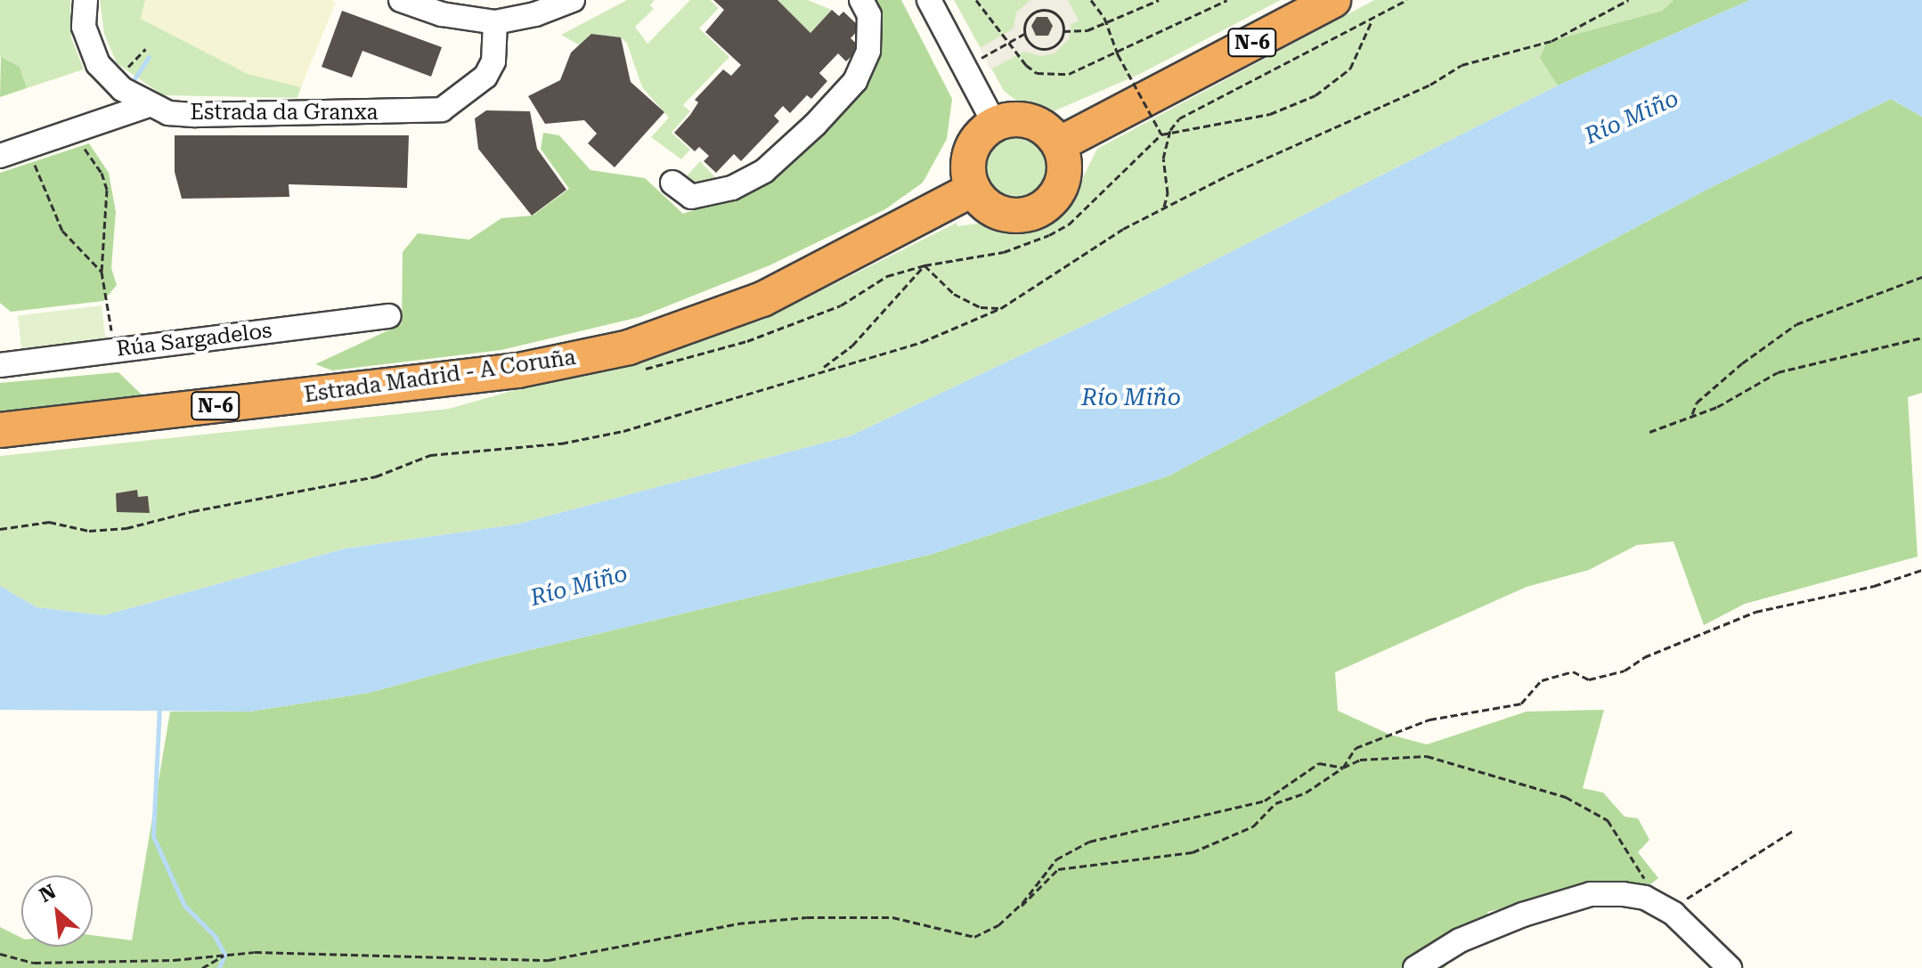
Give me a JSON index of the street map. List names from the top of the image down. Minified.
{"streets":{"highway":["N-6","Estrada Madrid - A Coruña"],"street":["Estrada da Granxa","Rúa Sargadelos"]},"crossings":[["N-6","Estrada Madrid - A Coruña"]],"water":["Río Miño"],"north":"top left"}
